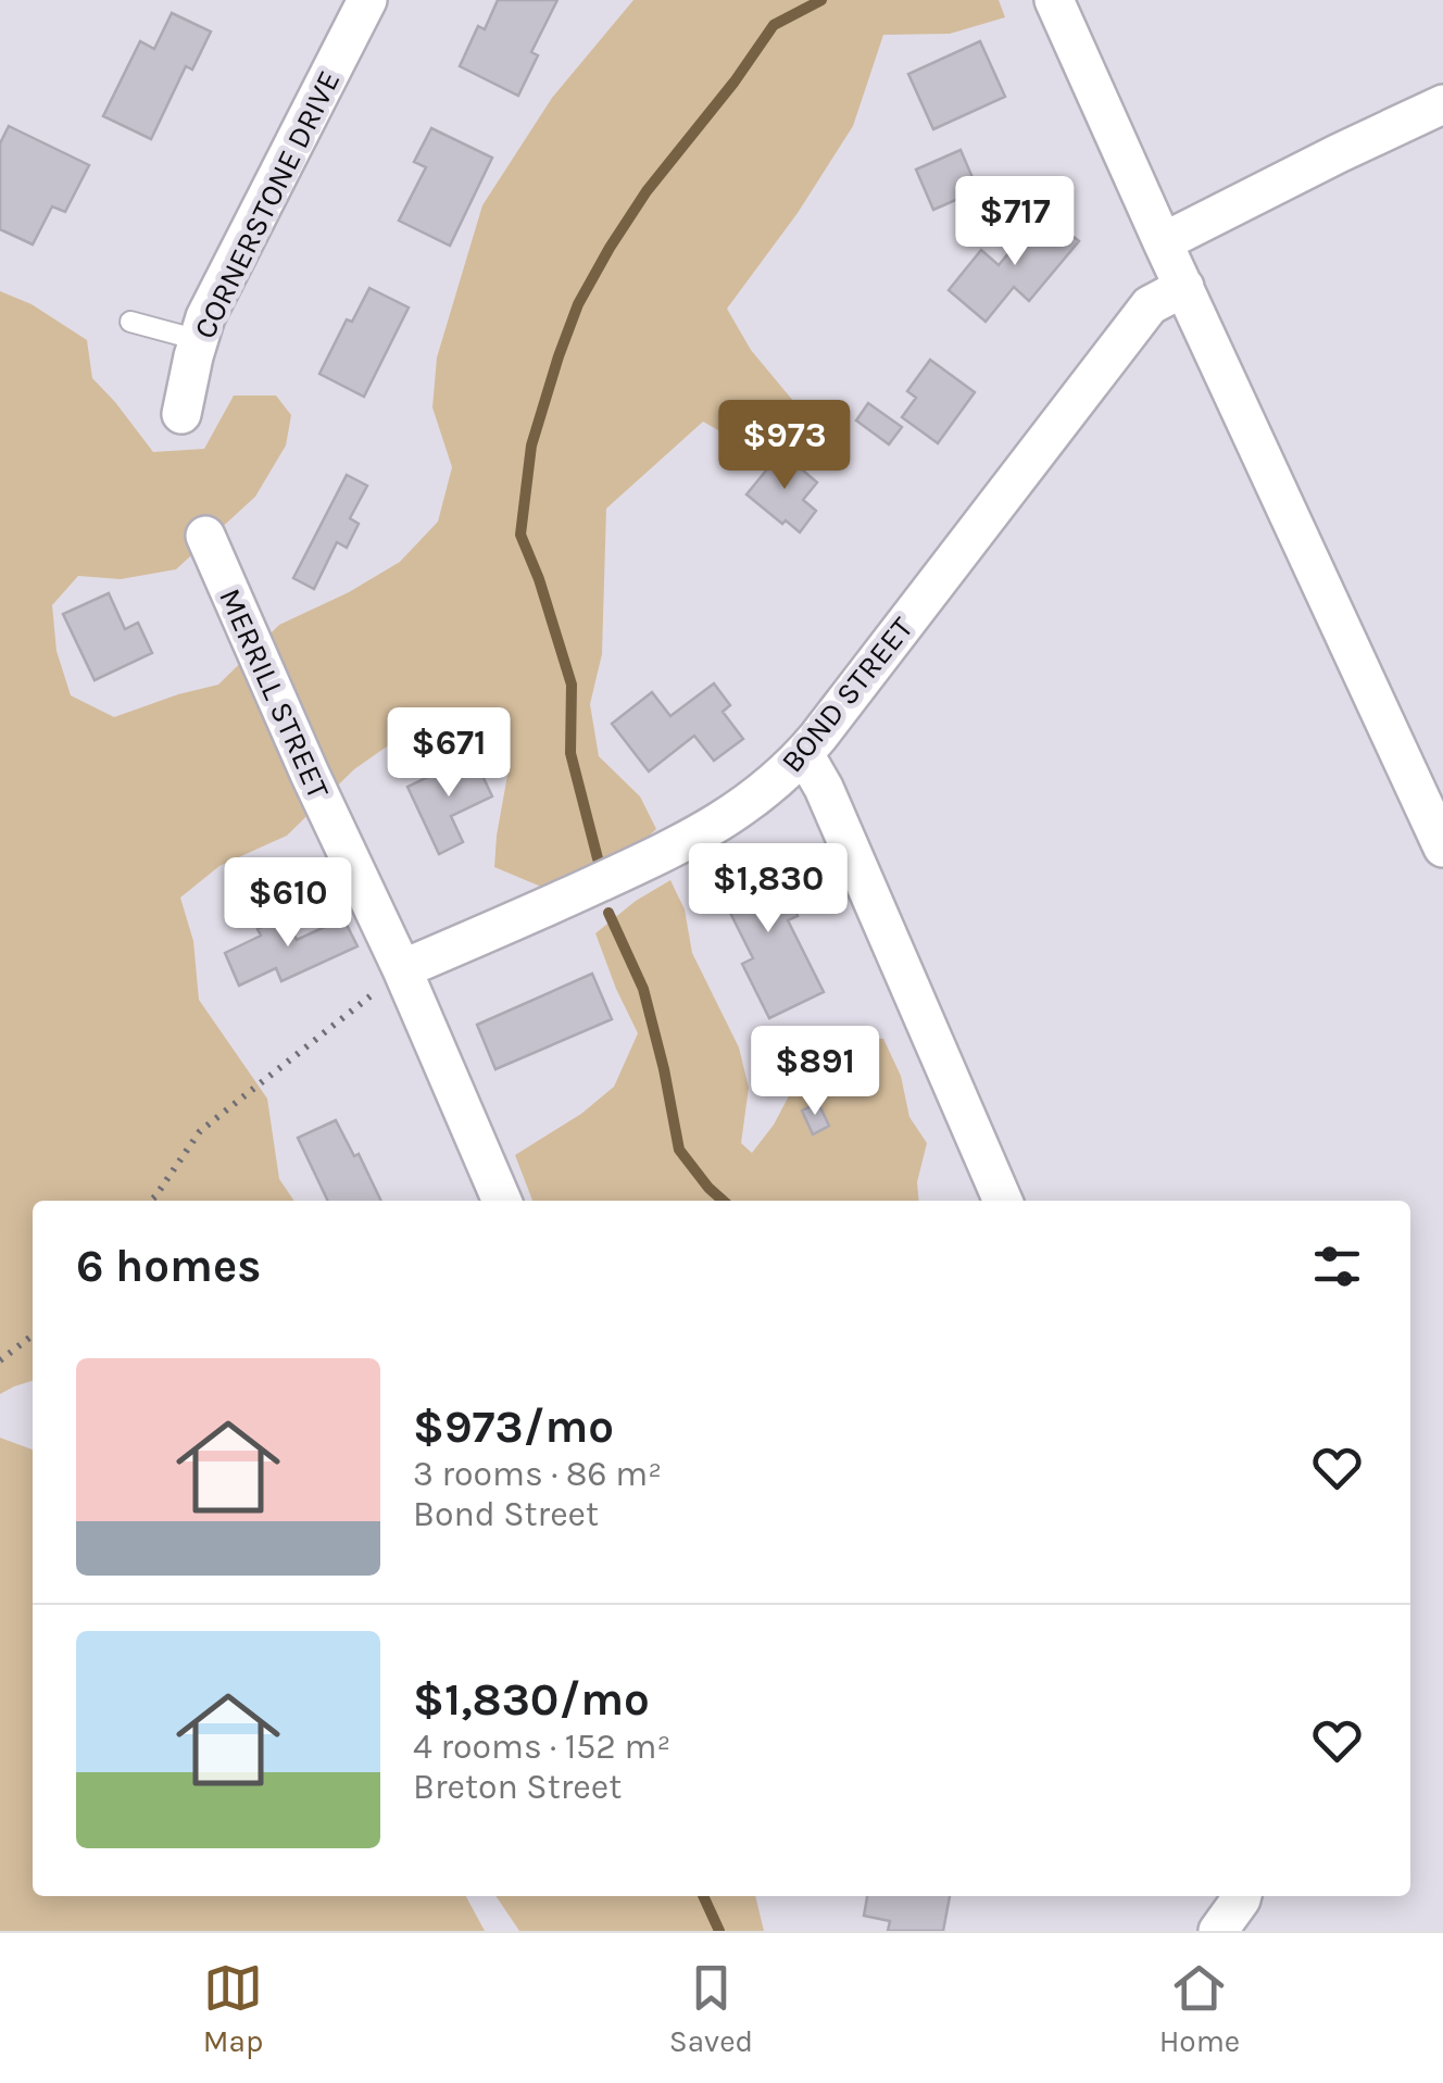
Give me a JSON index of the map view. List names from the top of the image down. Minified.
{"streets":{"street":["CORNERSTONE DRIVE","MERRILL STREET","BOND STREET"]},"crossings":[["MERRILL STREET","BOND STREET"]],"page":{"price":["$717","$973","$671","$1,830","$610","$891"],"heading":"6 homes","list":[{"name":"$973/mo","note":"3 rooms · 86 m² · Bond Street"},{"name":"$1,830/mo","note":"4 rooms · 152 m² · Breton Street"}],"tabs":["Map","Saved","Home"]}}
